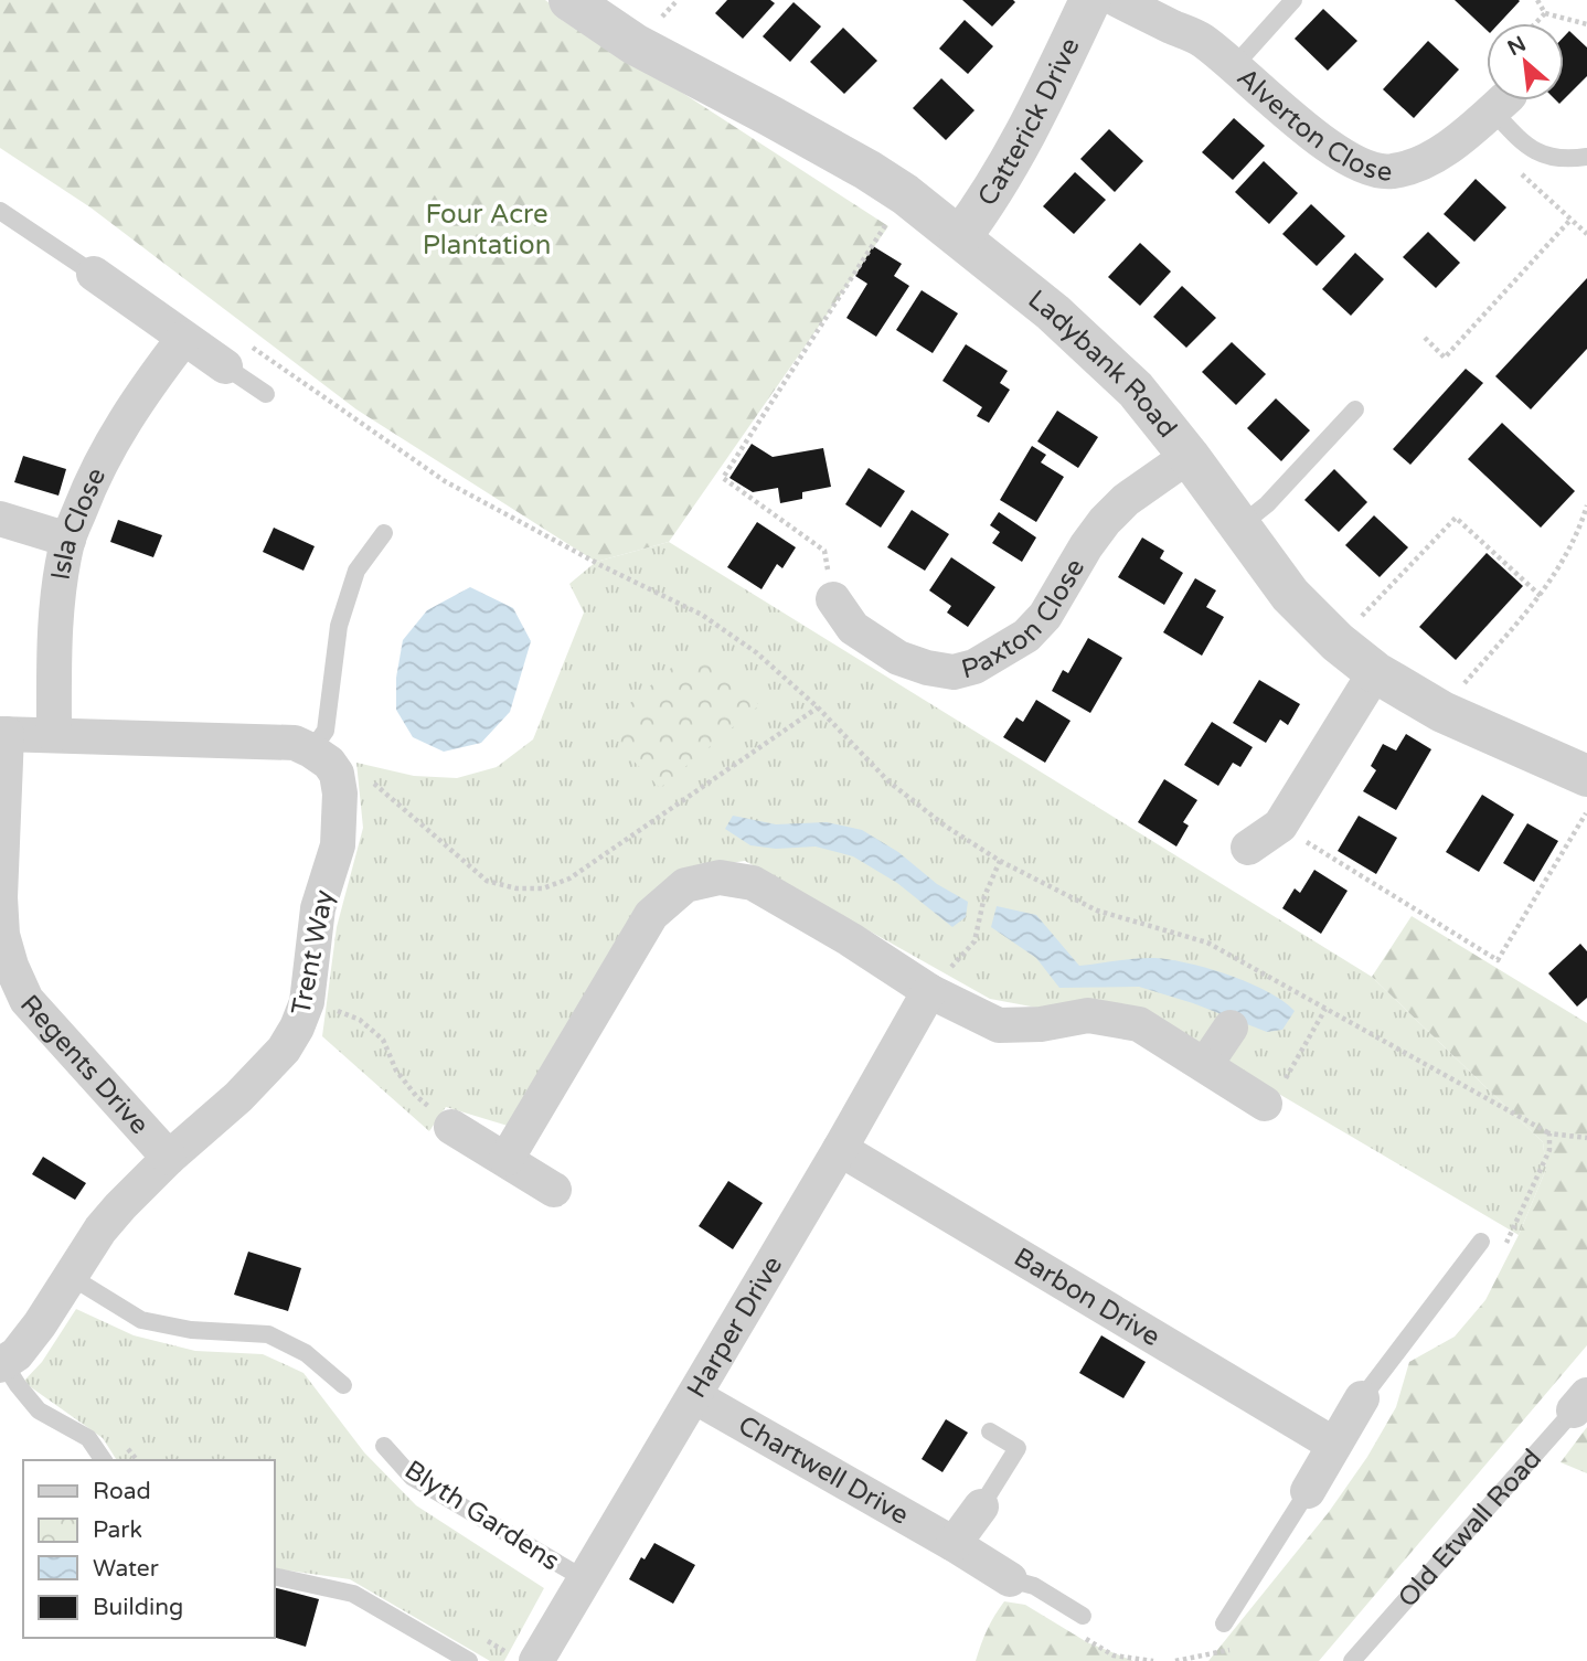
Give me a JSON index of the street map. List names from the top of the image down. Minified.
{"streets":{"street":["Alverton Close","Catterick Drive","Ladybank Road","Isla Close","Paxton Close","Trent Way","Regents Drive","Barbon Drive","Harper Drive","Chartwell Drive"],"lane":["Blyth Gardens","Old Etwall Road"]},"crossings":[["Catterick Drive","Ladybank Road"],["Ladybank Road","Paxton Close"],["Trent Way","Regents Drive"],["Barbon Drive","Harper Drive"],["Harper Drive","Chartwell Drive"],["Harper Drive","Blyth Gardens"]],"parks":["Four Acre Plantation"],"legend":["Road","Park","Water","Building"],"north":"top left"}
